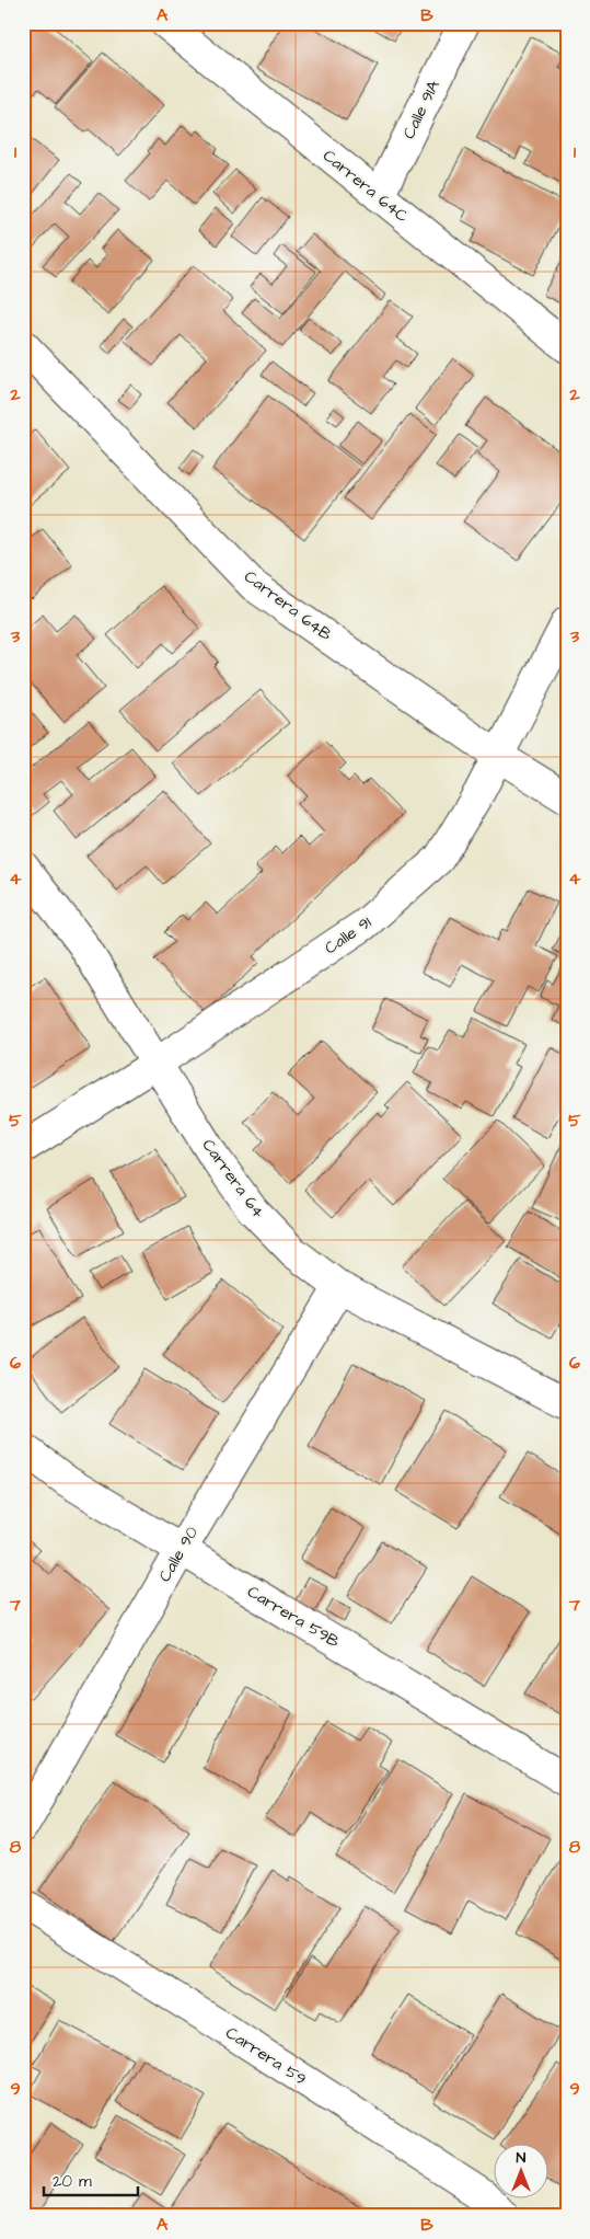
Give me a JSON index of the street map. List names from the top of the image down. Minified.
{"streets":{"street":["Calle 91A","Carrera 64C","Carrera 64B","Calle 91","Carrera 64","Calle 90","Carrera 59B","Carrera 59"]},"crossings":[["Calle 91A","Carrera 64C"],["Carrera 64B","Calle 91"],["Calle 91","Carrera 64"],["Carrera 64","Calle 90"],["Calle 90","Carrera 59B"]],"scale_bar":"20 m","north":"top","grid":{"columns":["A","B"],"rows":["1","2","3","4","5","6","7","8","9"]}}
